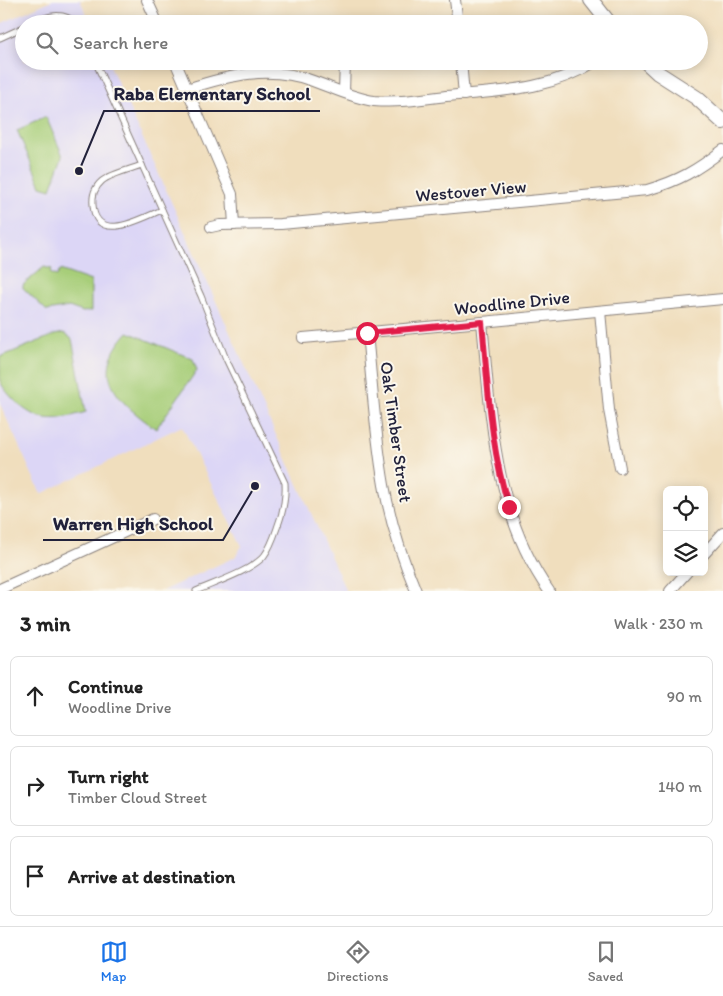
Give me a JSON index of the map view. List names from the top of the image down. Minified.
{"streets":{"street":["Westover View","Woodline Drive","Oak Timber Street"]},"crossings":[["Woodline Drive","Oak Timber Street"]],"places":["Raba Elementary School","Warren High School"],"page":{"search":"Search here","heading":["3 min","Walk · 230 m"],"list":[["Continue","Woodline Drive","90 m"],["Turn right","Timber Cloud Street","140 m"],"Arrive at destination"],"nav":["Map","Directions","Saved"]}}
